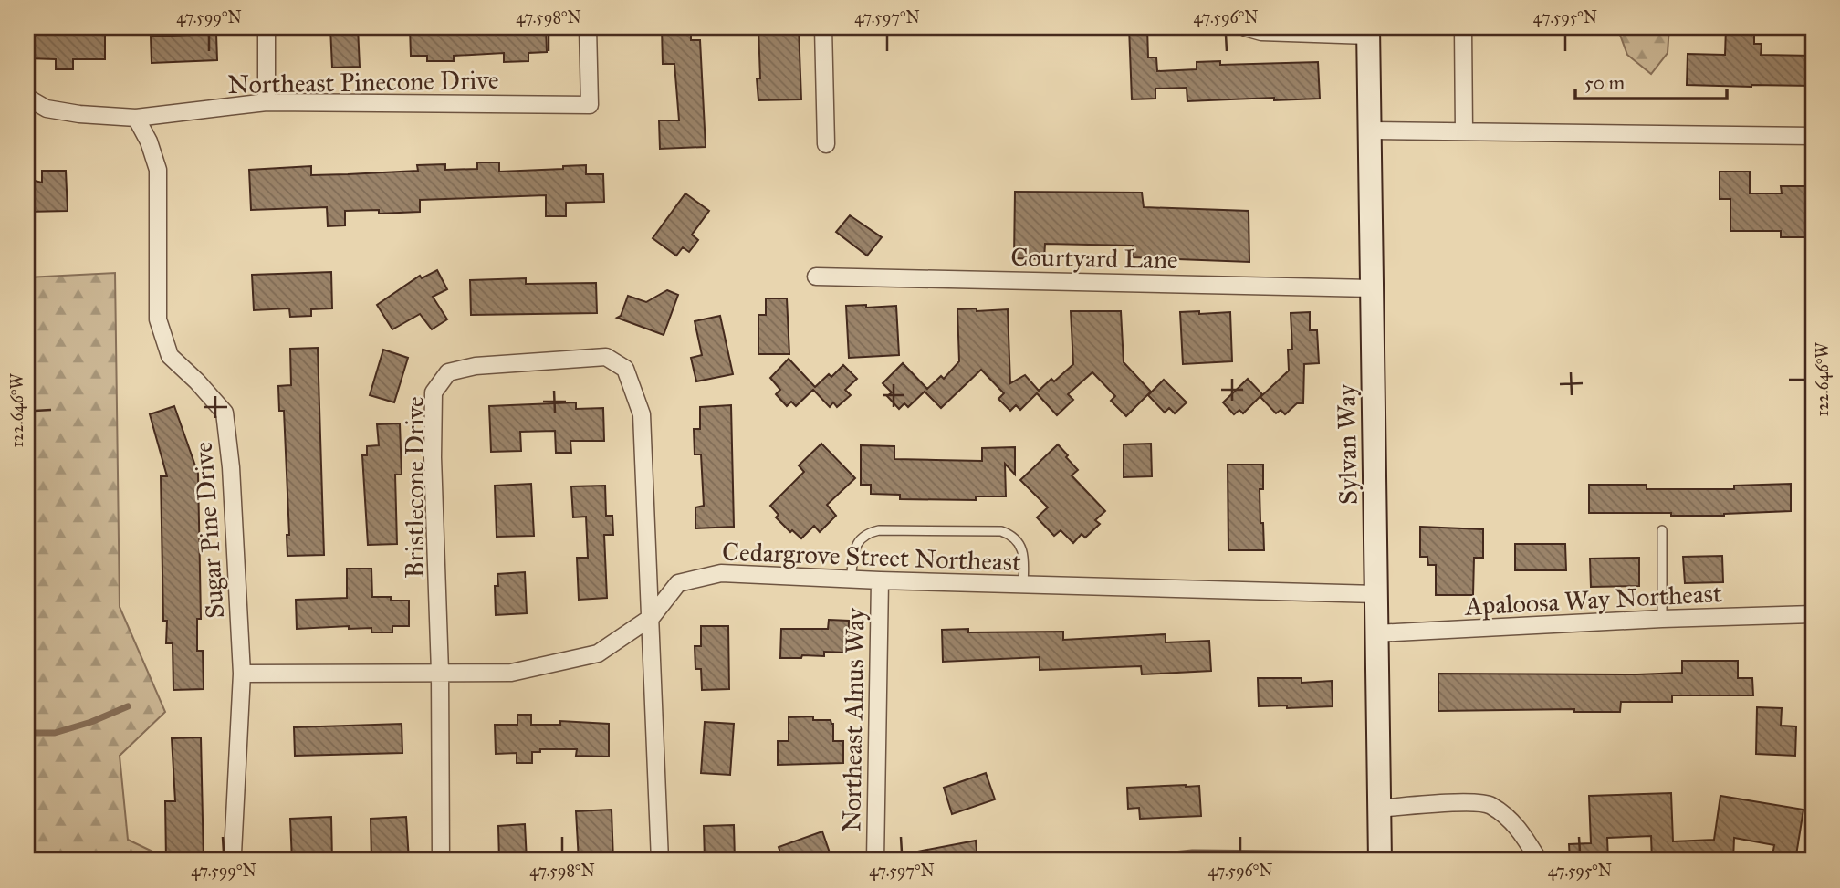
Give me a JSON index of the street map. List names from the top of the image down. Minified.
{"streets":{"main road":["Sylvan Way"],"street":["Northeast Pinecone Drive","Courtyard Lane","Bristlecone Drive","Sugar Pine Drive","Cedargrove Street Northeast","Apaloosa Way Northeast","Northeast Alnus Way"]},"crossings":[["Northeast Pinecone Drive","Sugar Pine Drive"],["Courtyard Lane","Sylvan Way"],["Sylvan Way","Cedargrove Street Northeast"],["Sylvan Way","Apaloosa Way Northeast"],["Bristlecone Drive","Cedargrove Street Northeast"],["Sugar Pine Drive","Cedargrove Street Northeast"],["Cedargrove Street Northeast","Northeast Alnus Way"]],"scale_bar":"50 m","coordinates":["47.599°N","47.598°N","47.597°N","47.596°N","47.595°N","122.646°W"]}
